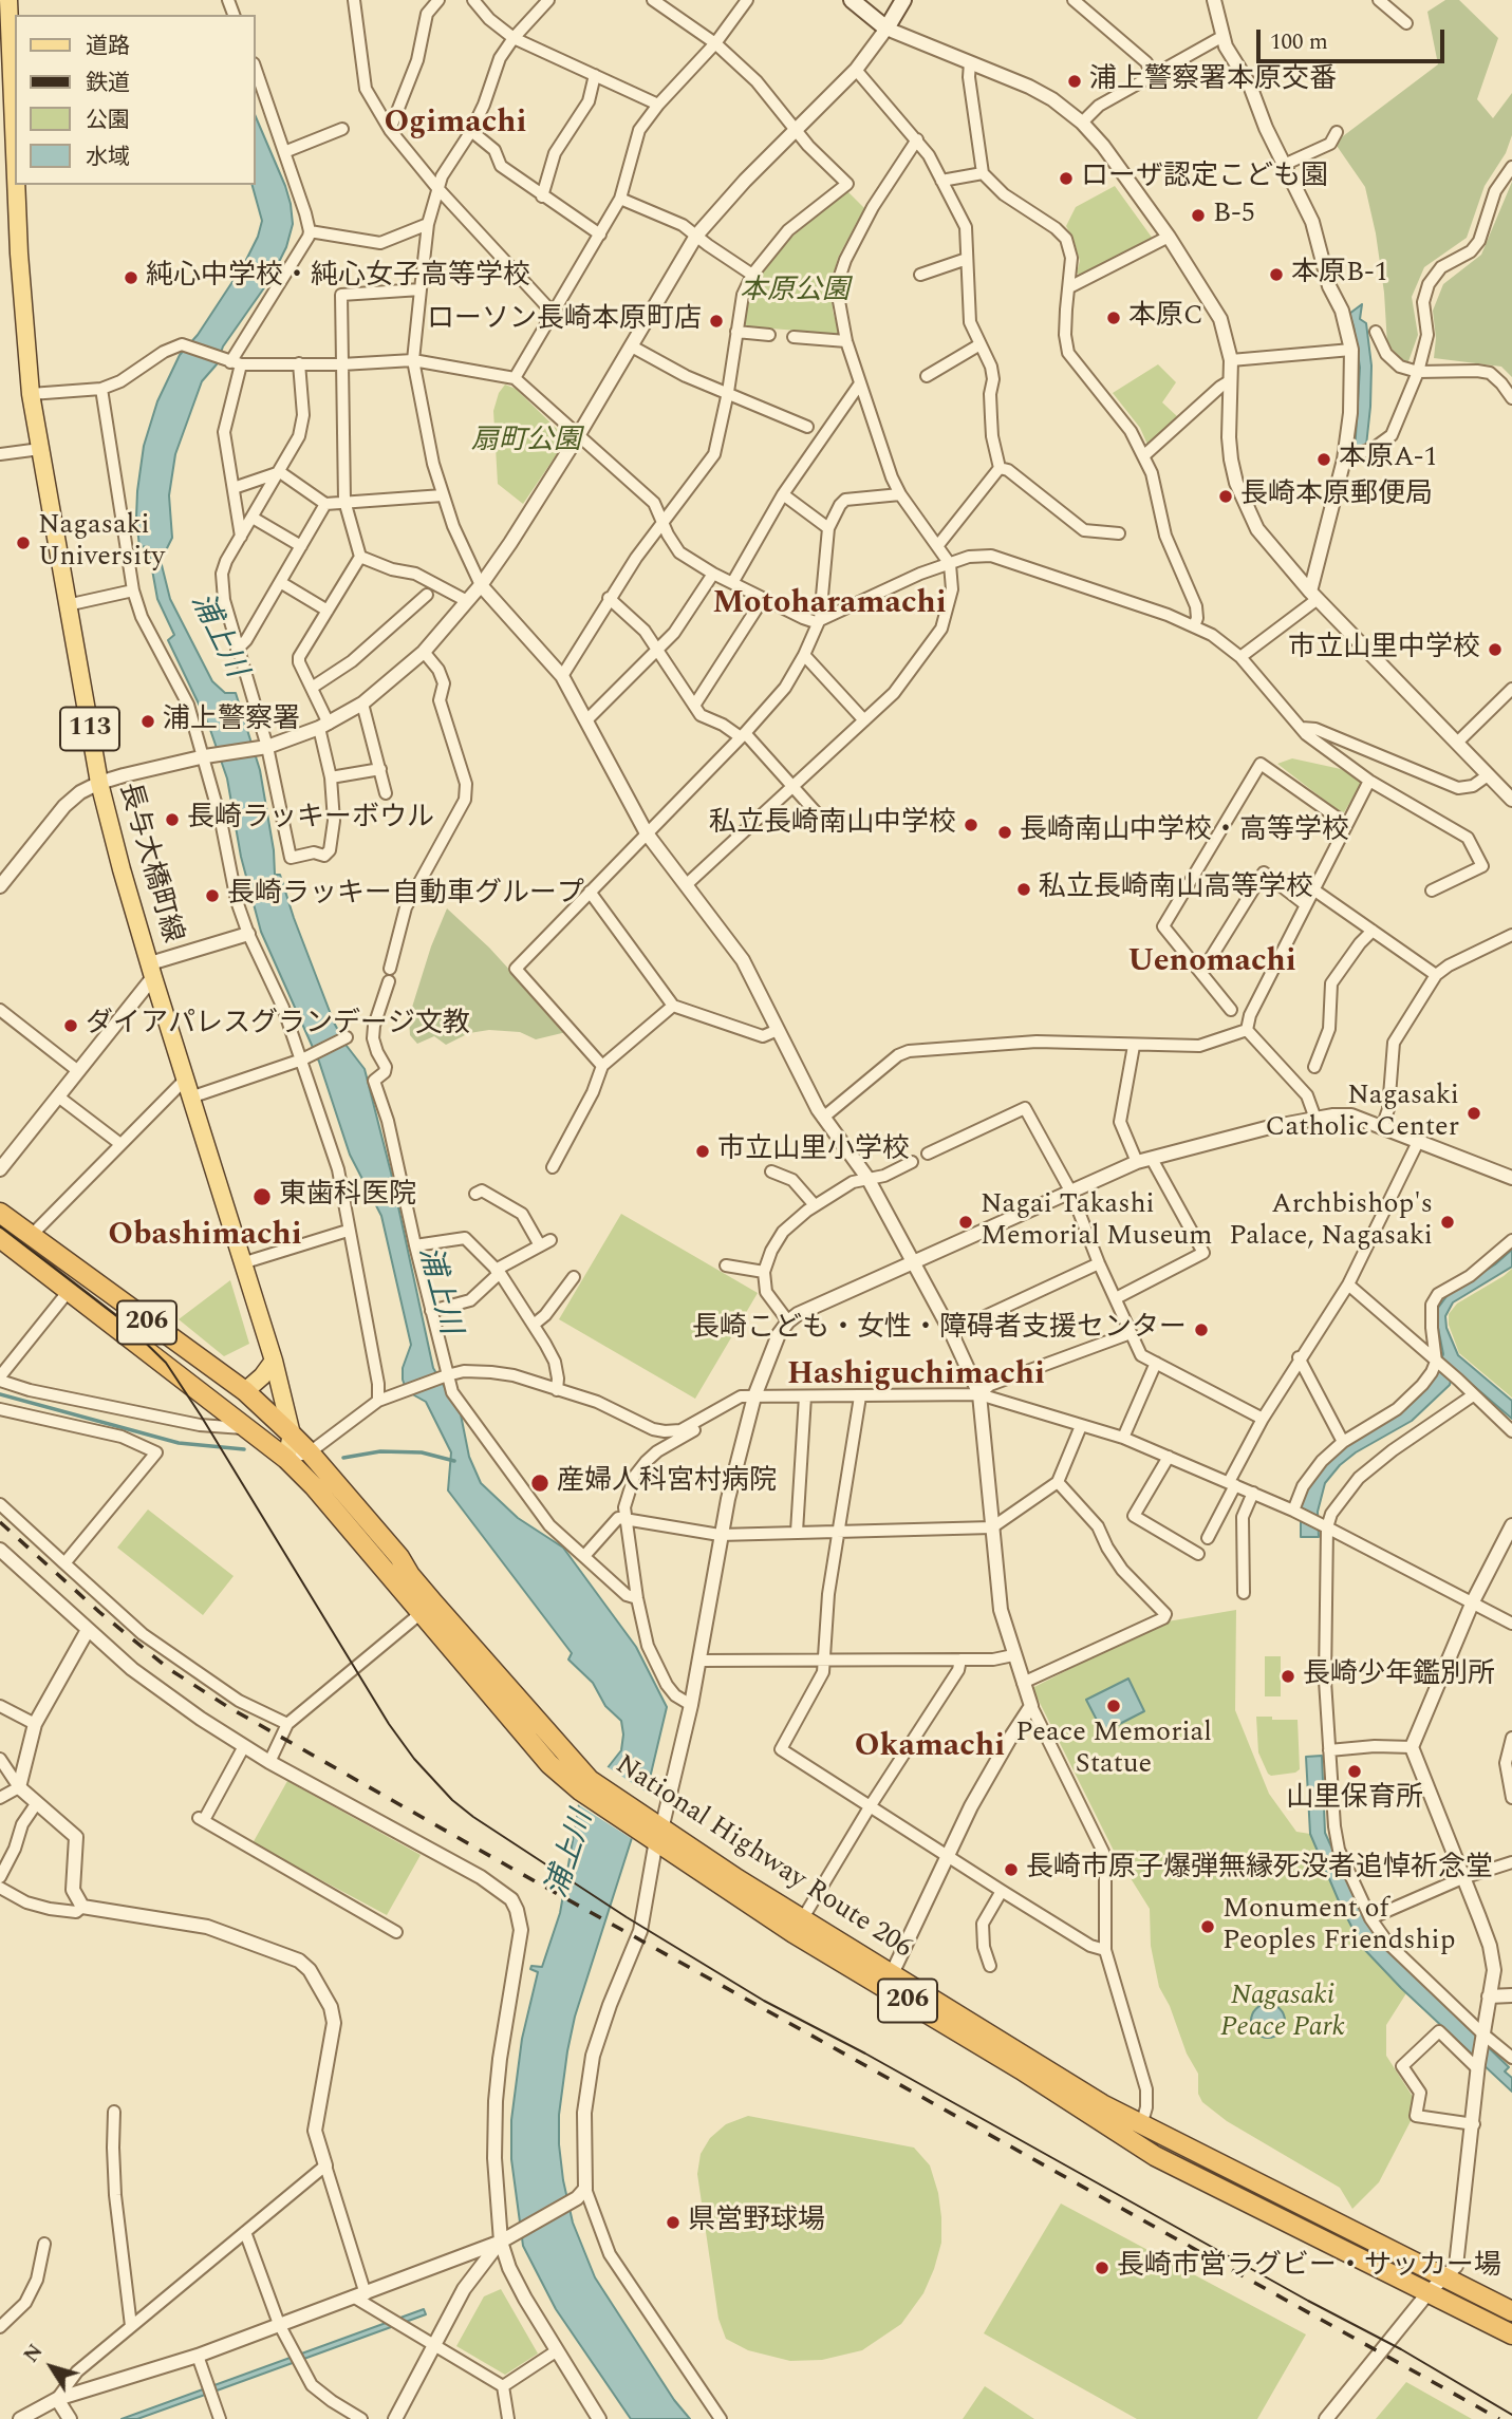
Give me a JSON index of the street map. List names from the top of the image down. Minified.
{"streets":{"highway":["206","National Highway Route 206"],"main road":["113","長与大橋町線"]},"crossings":[["長与大橋町線","National Highway Route 206"]],"districts":["Ogimachi","Motoharamachi","Uenomachi","Obashimachi","Hashiguchimachi","Okamachi"],"water":["浦上川"],"parks":["本原公園","扇町公園","Nagasaki Peace Park"],"places":["浦上警察署本原交番","ローザ認定こども園","B-5","本原B-1","純心中学校・純心女子高等学校","本原C","ローソン長崎本原町店","本原A-1","長崎本原郵便局","Nagasaki University","市立山里中学校","浦上警察署","長崎ラッキーボウル","私立長崎南山中学校","長崎南山中学校・高等学校","私立長崎南山高等学校","長崎ラッキー自動車グループ","ダイアパレスグランデージ文教","Nagasaki Catholic Center","市立山里小学校","東歯科医院","Nagai Takashi Memorial Museum","Archbishop's Palace, Nagasaki","長崎こども・女性・障碍者支援センター","産婦人科宮村病院","長崎少年鑑別所","Peace Memorial Statue","山里保育所","長崎市原子爆弾無縁死没者追悼祈念堂","Monument of Peoples Friendship","県営野球場","長崎市営ラグビー・サッカー場"],"legend":["道路","鉄道","公園","水域"],"scale_bar":"100 m","north":"top left"}
